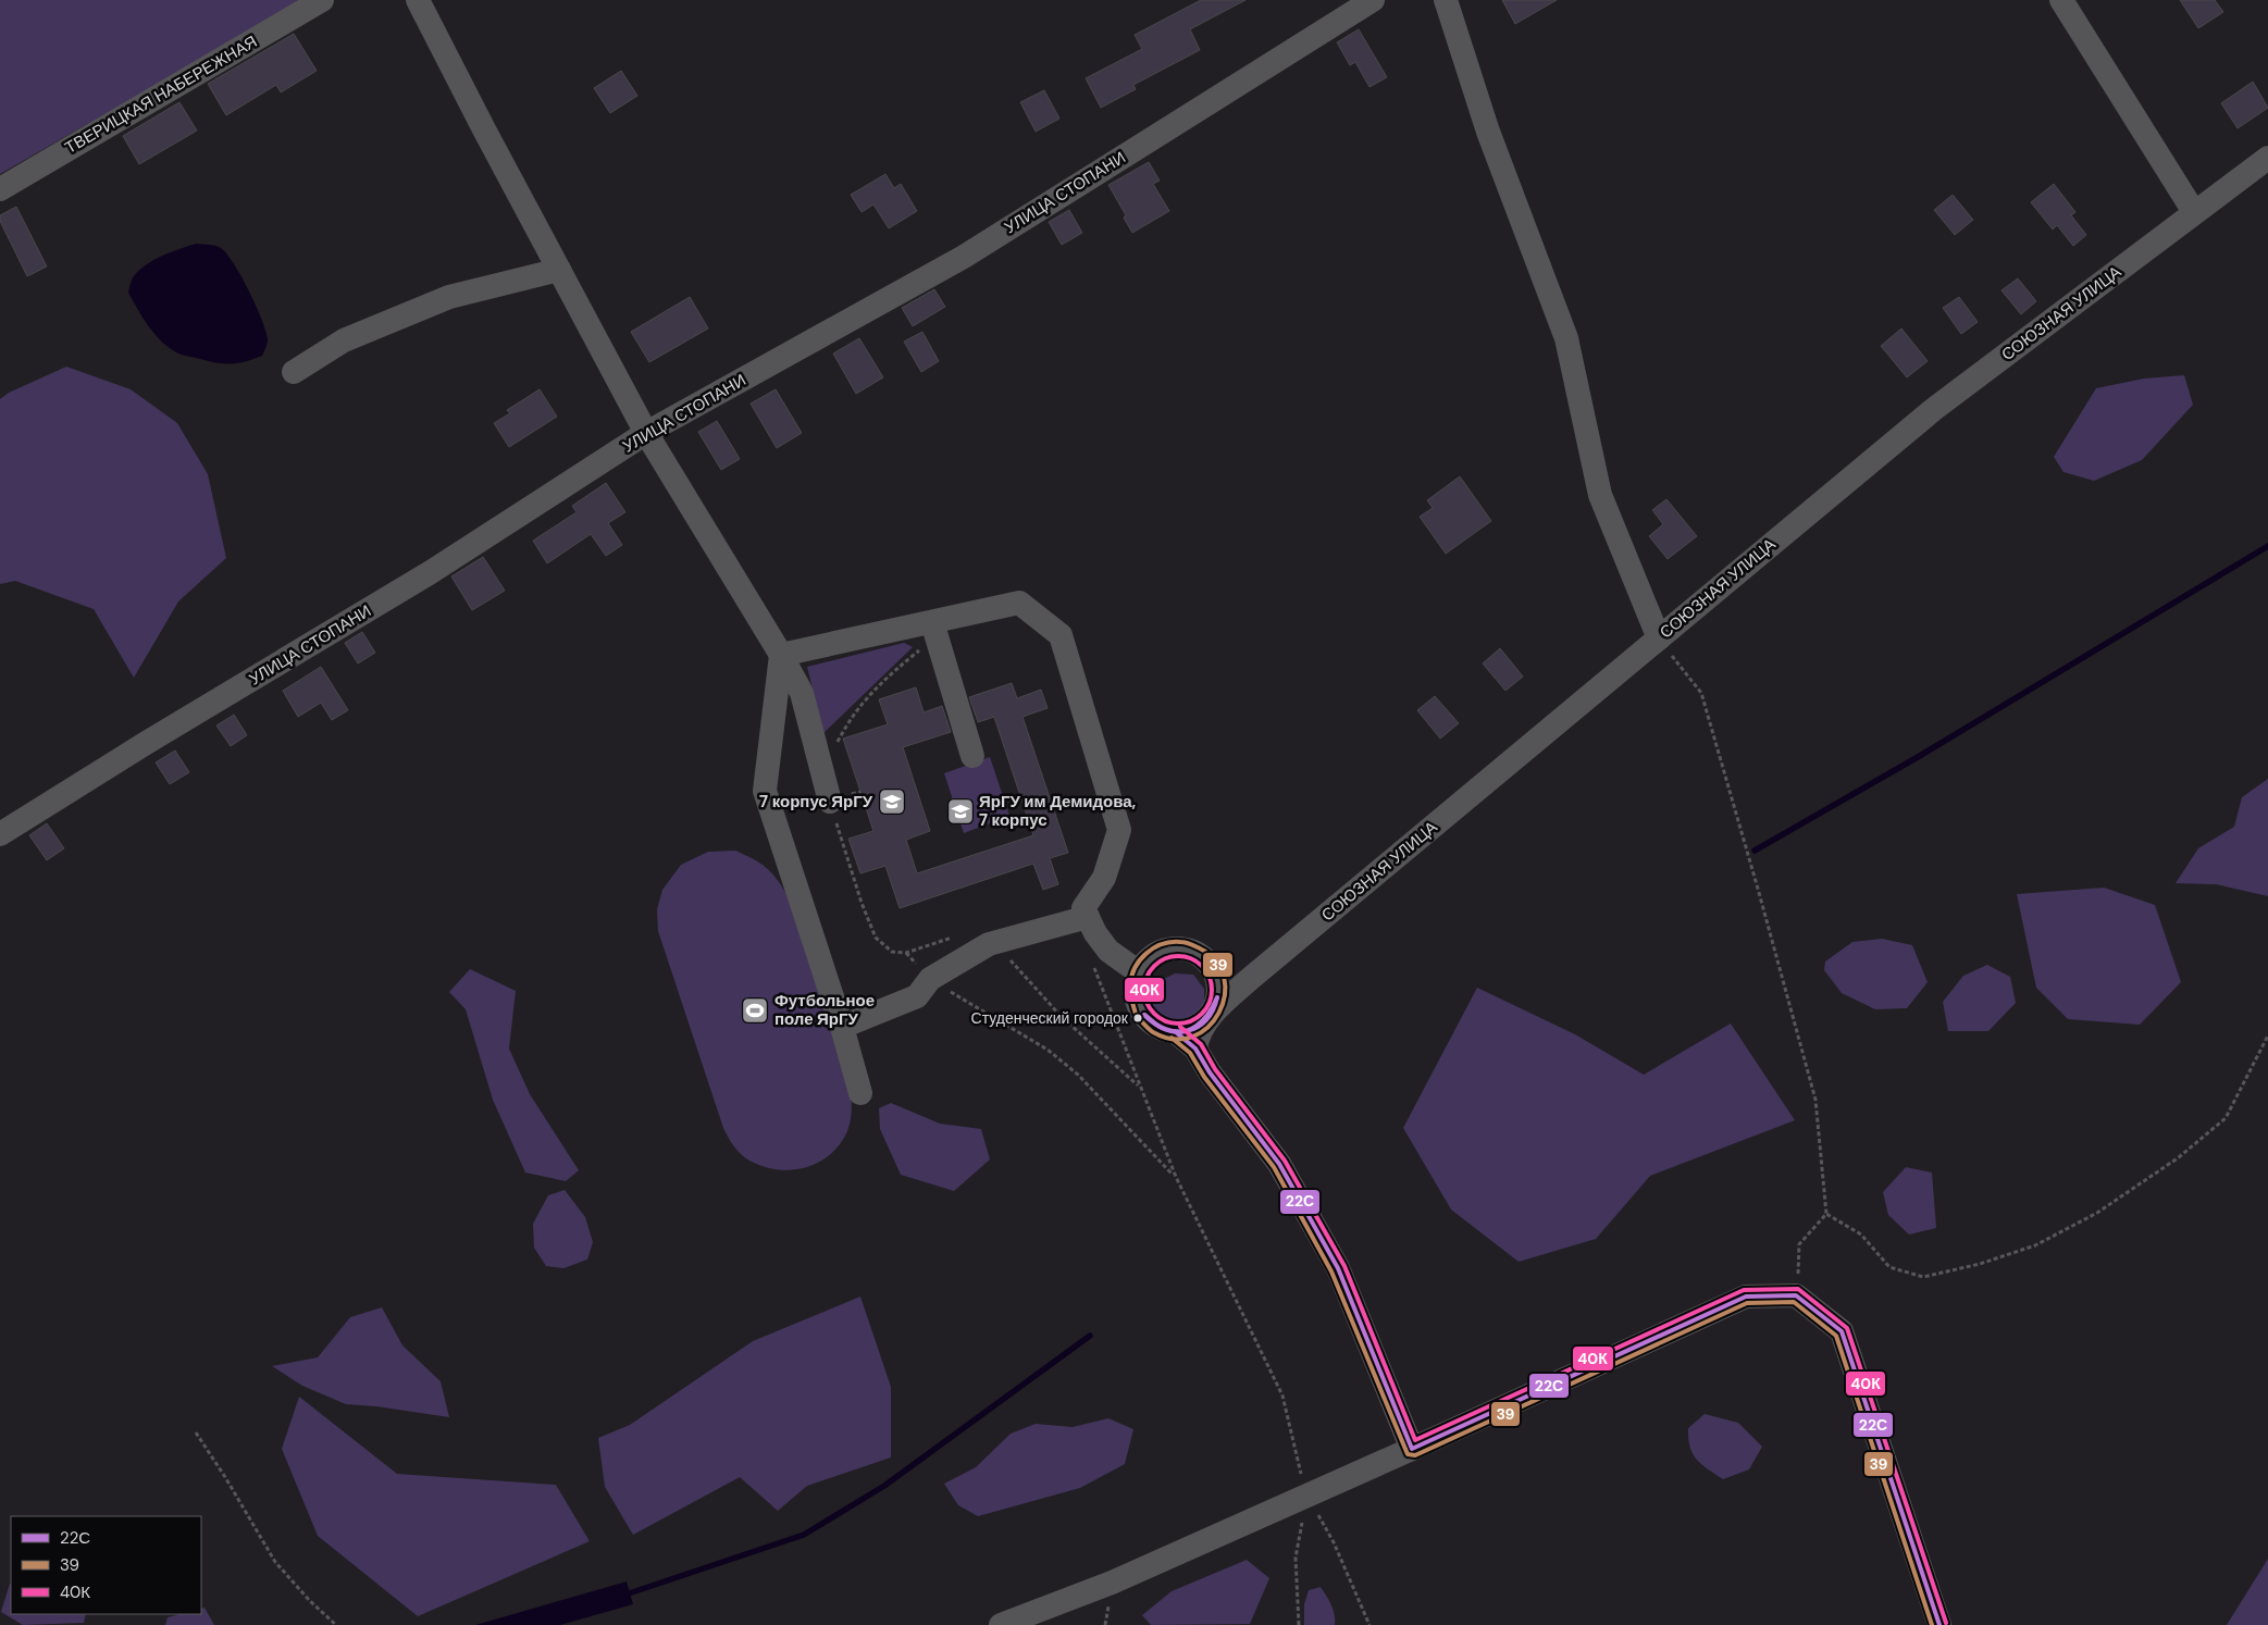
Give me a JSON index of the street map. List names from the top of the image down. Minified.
{"streets":{"street":["ТВЕРИЦКАЯ НАБЕРЕЖНАЯ","УЛИЦА СТОПАНИ","СОЮЗНАЯ УЛИЦА"]},"places":{"school or university":["7 корпус ЯрГУ","ЯрГУ им Демидова, 7 корпус"],"sports":["Футбольное поле ЯрГУ"],"other":["Студенческий городок"]},"lines":["transit line 39","transit line 40К","transit line 22С"],"legend":["22С","39","40К"]}
